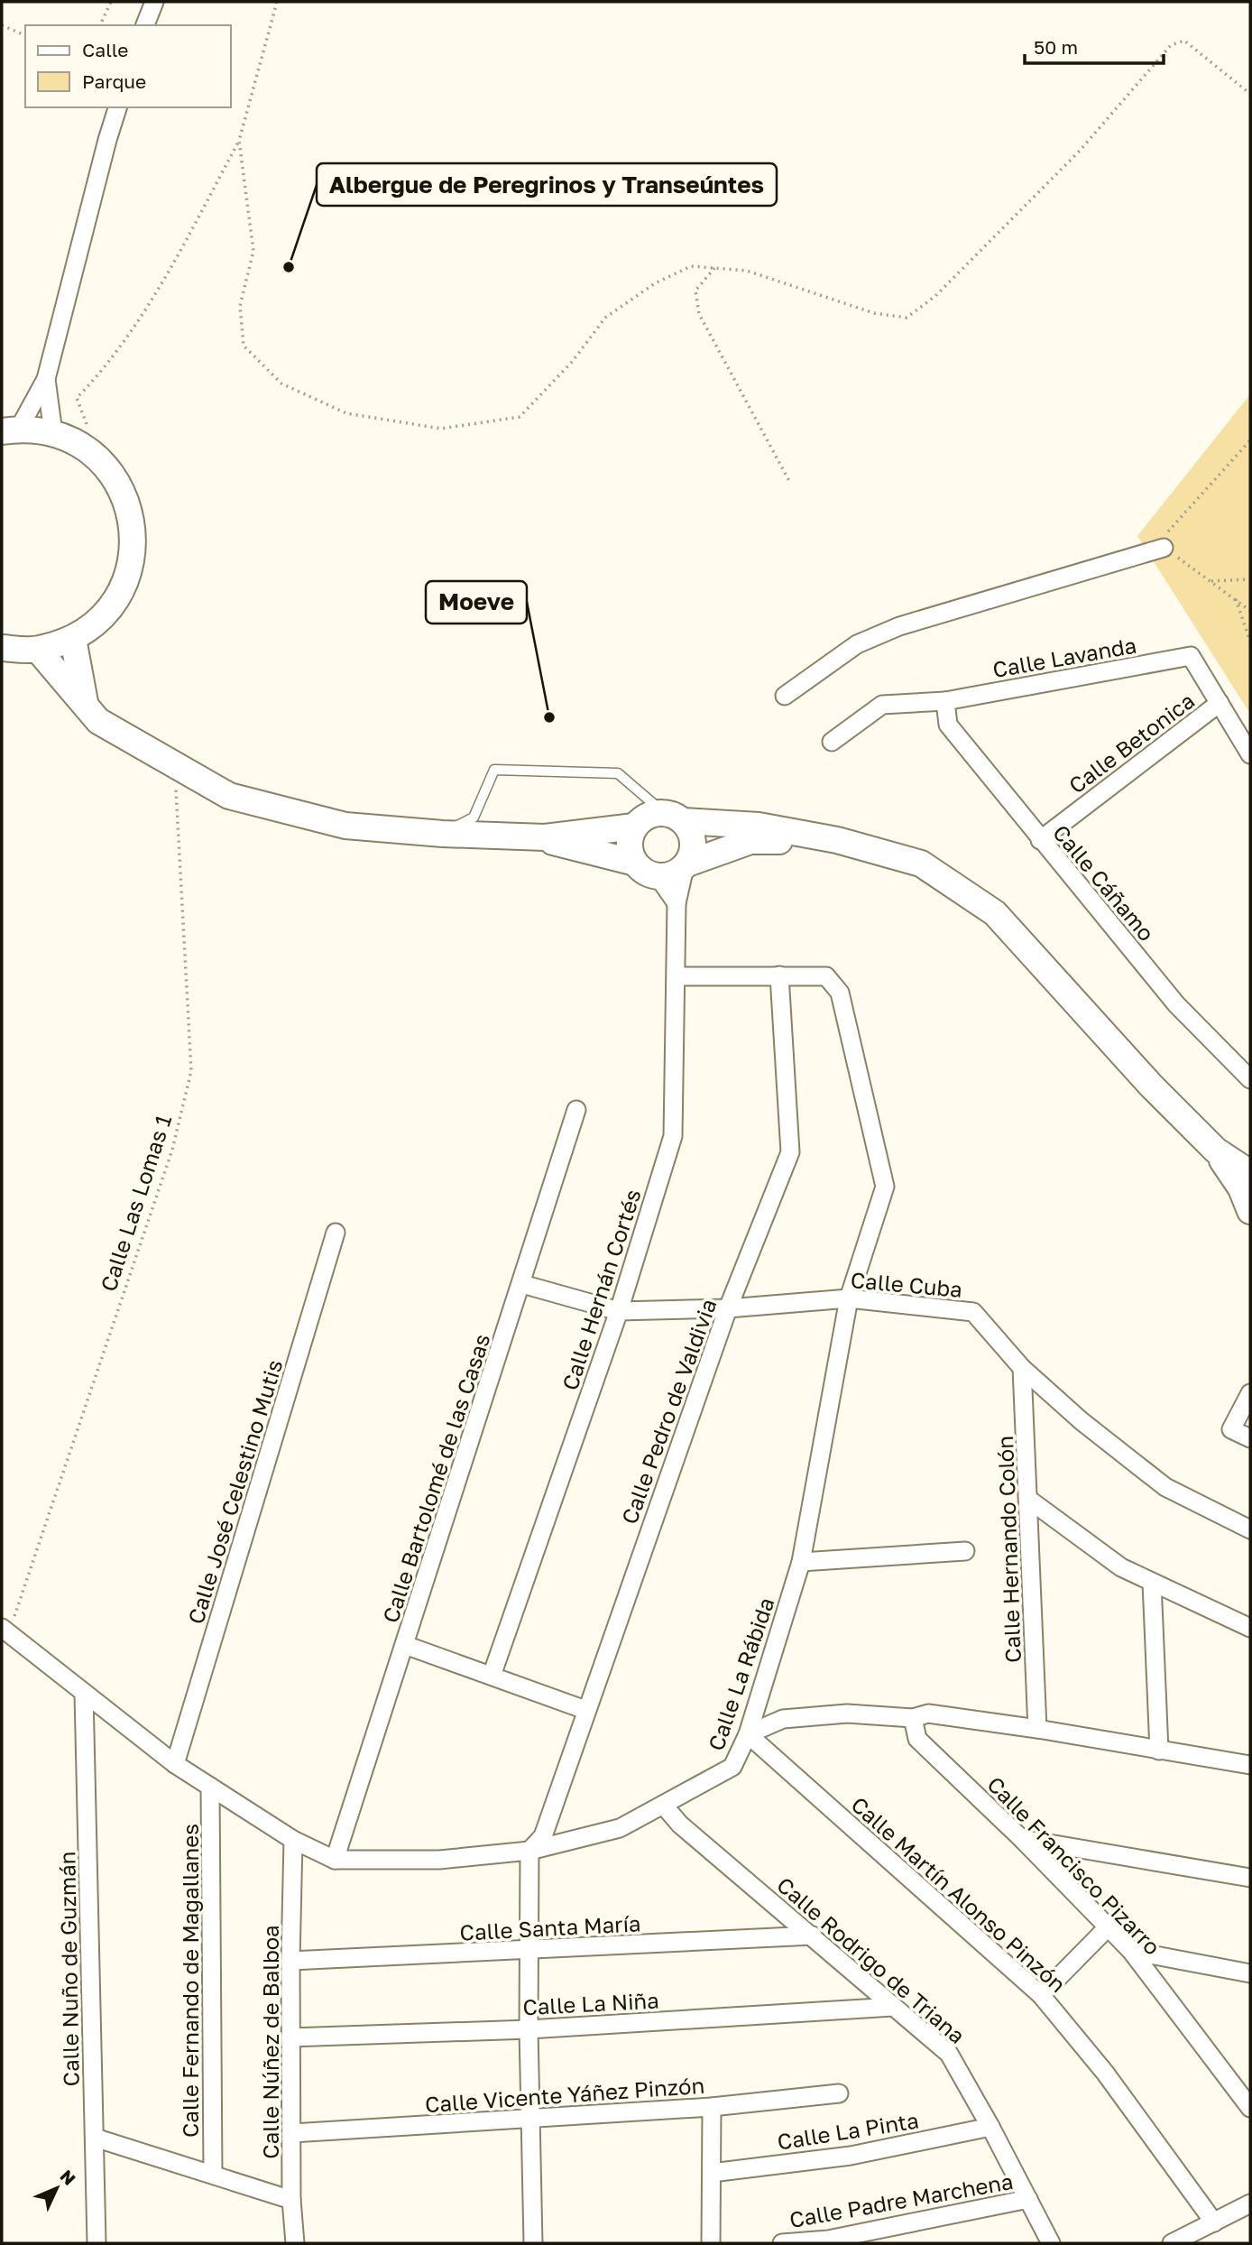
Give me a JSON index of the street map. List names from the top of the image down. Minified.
{"streets":{"street":["Calle Lavanda","Calle Betonica","Calle Cáñamo","Calle Cuba","Calle Hernán Cortés","Calle Pedro de Valdivia","Calle Bartolomé de las Casas","Calle José Celestino Mutis","Calle Hernando Colón","Calle La Rábida","Calle Francisco Pizarro","Calle Martín Alonso Pinzón","Calle Santa María","Calle Rodrigo de Triana","Calle Nuño de Guzmán","Calle Fernando de Magallanes","Calle La Niña","Calle Núñez de Balboa","Calle Vicente Yáñez Pinzón","Calle La Pinta","Calle Padre Marchena"],"path":["Calle Las Lomas 1"]},"crossings":[["Calle Lavanda","Calle Betonica"],["Calle Lavanda","Calle Cáñamo"],["Calle Betonica","Calle Cáñamo"],["Calle Cuba","Calle Hernán Cortés"],["Calle Cuba","Calle Pedro de Valdivia"],["Calle Cuba","Calle Bartolomé de las Casas"],["Calle Cuba","Calle Hernando Colón"],["Calle Cuba","Calle La Rábida"],["Calle Hernán Cortés","Calle La Rábida"],["Calle Pedro de Valdivia","Calle La Rábida"],["Calle Bartolomé de las Casas","Calle La Rábida"],["Calle La Rábida","Calle Martín Alonso Pinzón"],["Calle La Rábida","Calle Rodrigo de Triana"],["Calle Santa María","Calle Rodrigo de Triana"],["Calle Santa María","Calle Núñez de Balboa"],["Calle Rodrigo de Triana","Calle La Niña"],["Calle Rodrigo de Triana","Calle La Pinta"],["Calle Rodrigo de Triana","Calle Padre Marchena"],["Calle La Niña","Calle Núñez de Balboa"],["Calle Núñez de Balboa","Calle Vicente Yáñez Pinzón"]],"places":["Albergue de Peregrinos y Transeúntes","Moeve"],"legend":["Calle","Parque"],"scale_bar":"50 m","north":"top right"}
